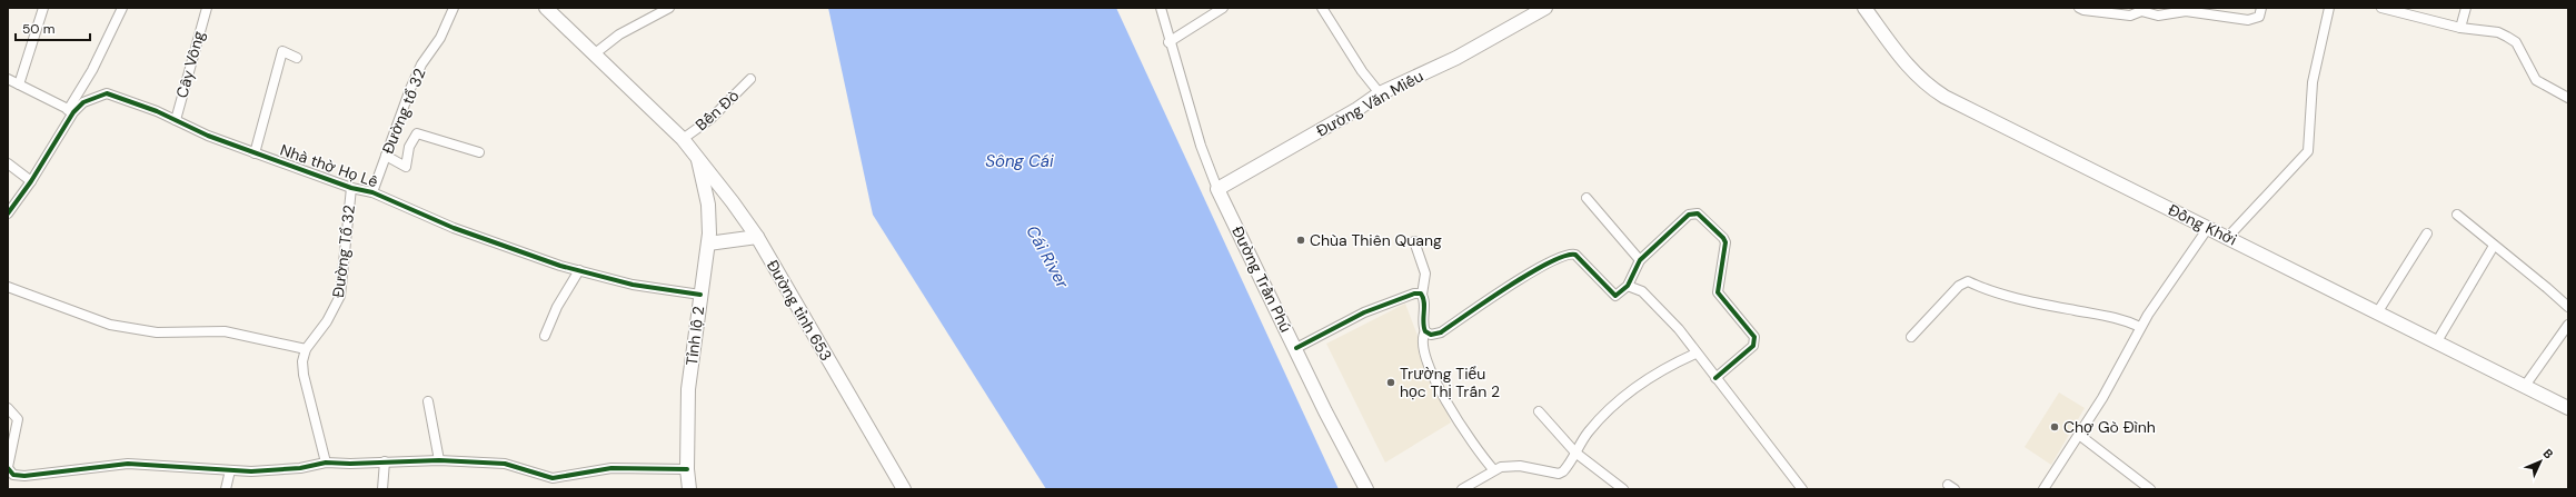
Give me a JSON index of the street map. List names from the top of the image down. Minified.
{"streets":{"main road":["Đường Văn Miếu","Đồng Khởi","Đường Trần Phú","Đường tỉnh 653","Tỉnh lộ 2"],"street":["Cây Vông","Bến Đò","Đường tổ 32","Nhà thờ Họ Lê","Đường Tổ 32"]},"crossings":[["Cây Vông","Nhà thờ Họ Lê"],["Đường Văn Miếu","Đường Trần Phú"],["Bến Đò","Đường tỉnh 653"],["Đường tổ 32","Nhà thờ Họ Lê"],["Nhà thờ Họ Lê","Đường Tổ 32"],["Nhà thờ Họ Lê","Tỉnh lộ 2"],["Đường tỉnh 653","Tỉnh lộ 2"]],"water":["Sông Cái","Cái River"],"places":["Chùa Thiên Quang","Trường Tiểu học Thị Trấn 2","Chợ Gò Đình"],"scale_bar":"50 m","north":"top right"}
